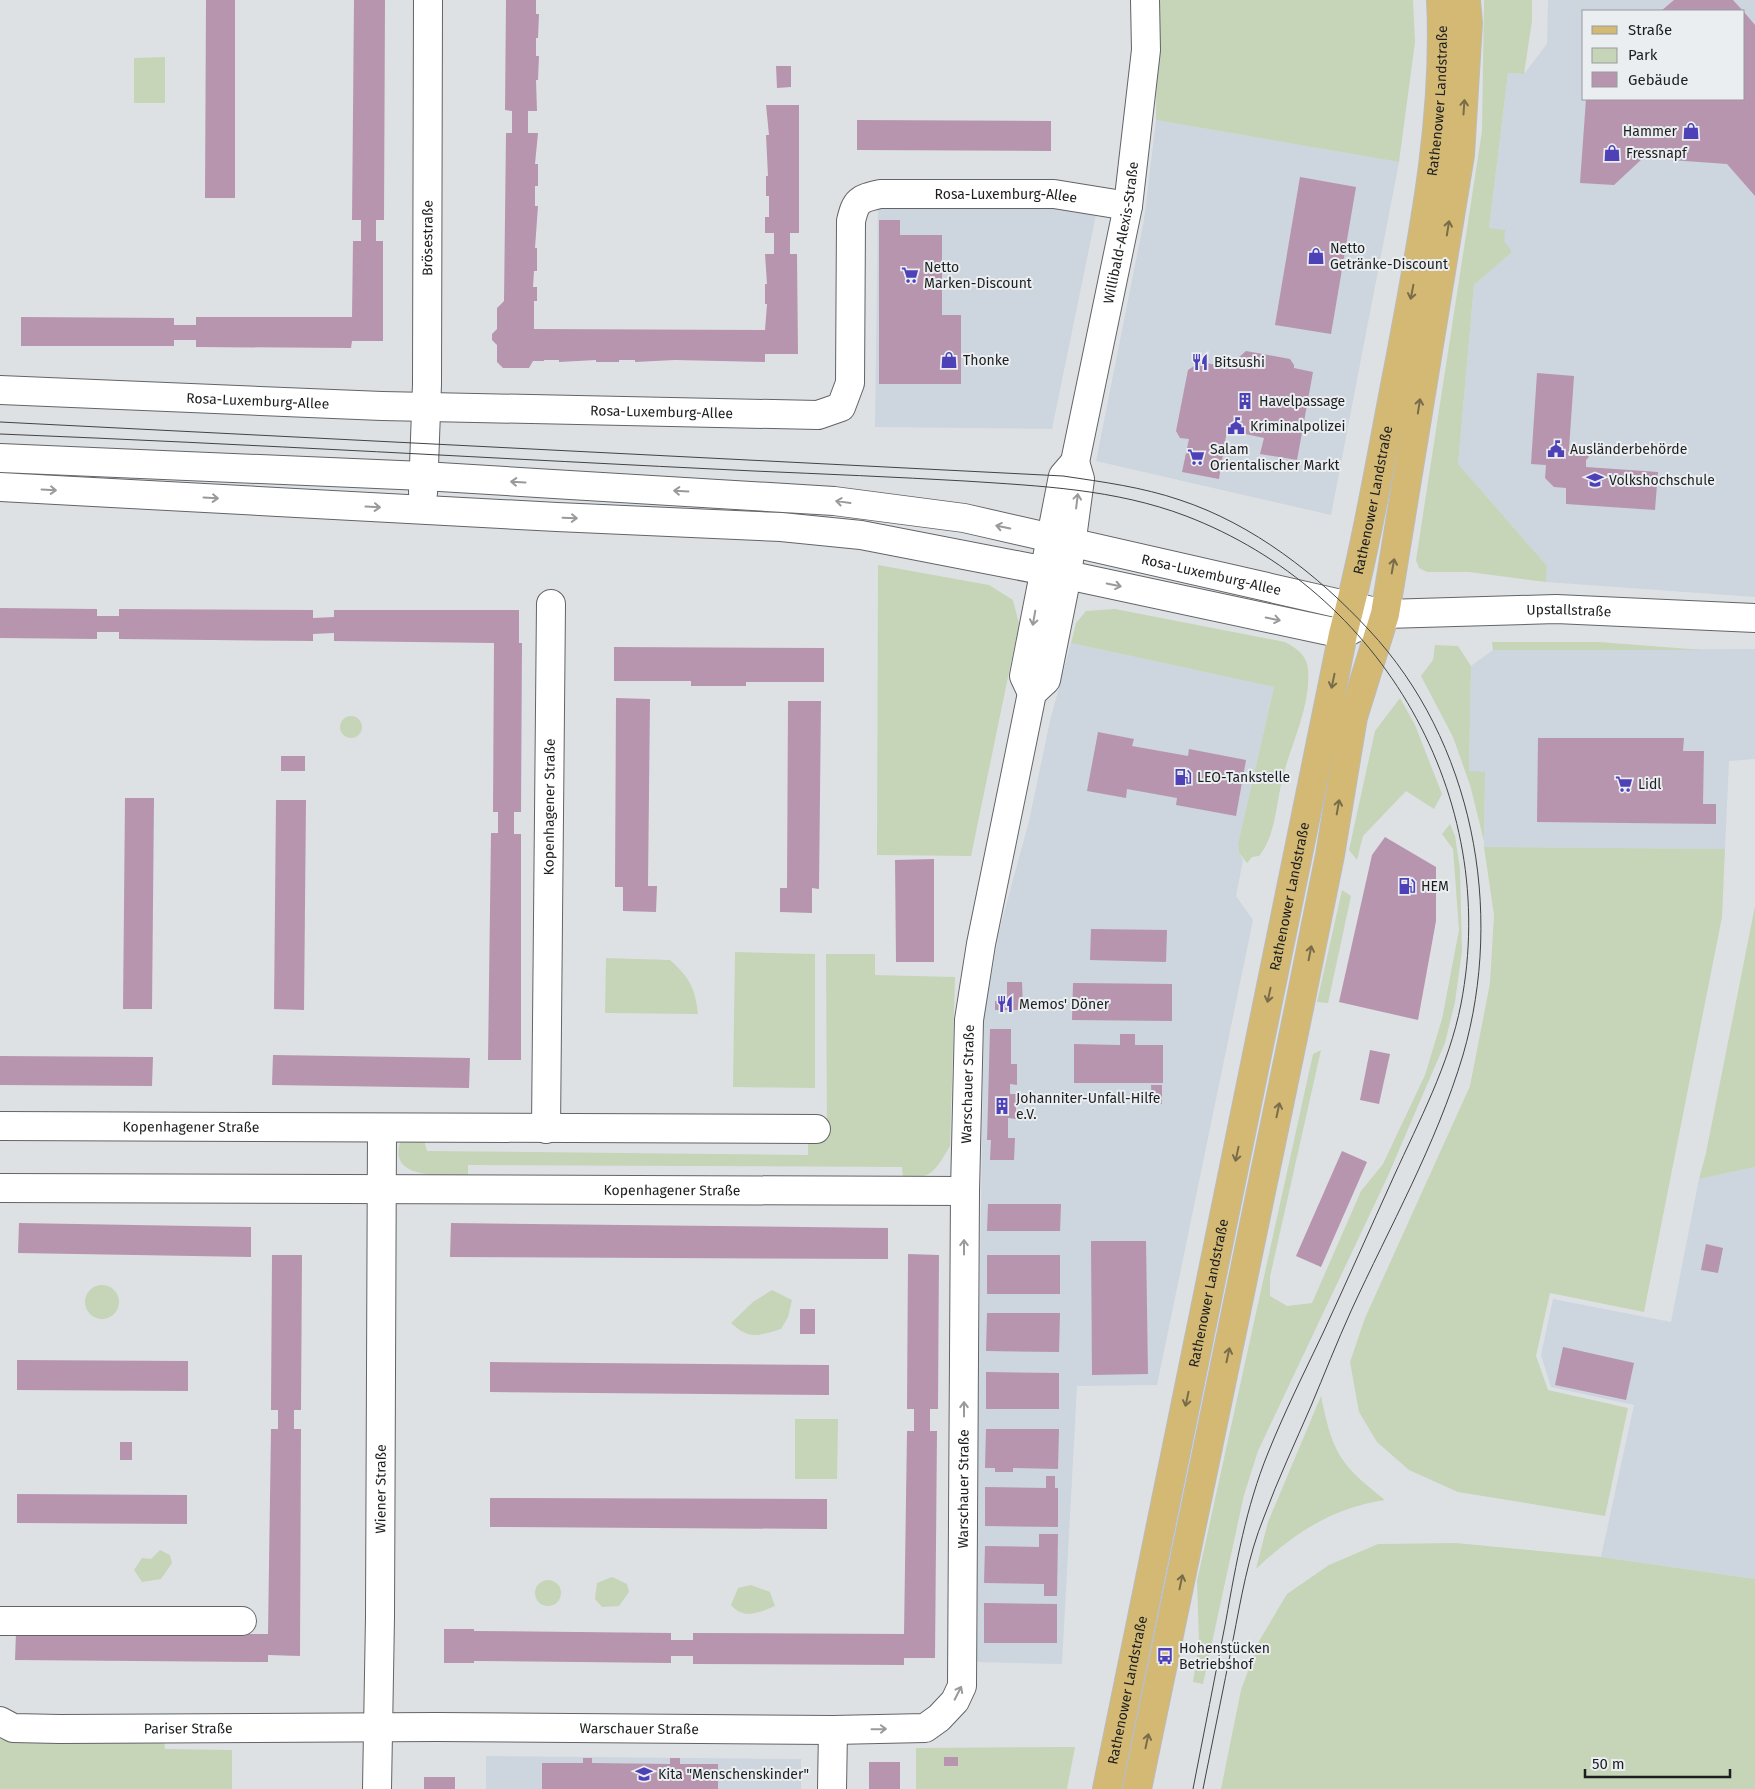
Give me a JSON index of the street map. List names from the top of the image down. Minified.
{"streets":{"main road":["Rathenower Landstraße"],"street":["Rosa-Luxemburg-Allee","Willibald-Alexis-Straße","Brösestraße","Upstallstraße","Kopenhagener Straße","Warschauer Straße","Wiener Straße","Pariser Straße"]},"crossings":[["Rathenower Landstraße","Rosa-Luxemburg-Allee"],["Rathenower Landstraße","Upstallstraße"],["Rosa-Luxemburg-Allee","Willibald-Alexis-Straße"],["Rosa-Luxemburg-Allee","Brösestraße"],["Rosa-Luxemburg-Allee","Upstallstraße"],["Rosa-Luxemburg-Allee","Warschauer Straße"],["Kopenhagener Straße","Warschauer Straße"],["Kopenhagener Straße","Wiener Straße"],["Warschauer Straße","Wiener Straße"],["Warschauer Straße","Pariser Straße"],["Wiener Straße","Pariser Straße"]],"places":{"shop":["Hammer","Fressnapf","Netto Getränke-Discount","Thonke"],"supermarket":["Netto Marken-Discount","Salam Orientalischer Markt","Lidl"],"restaurant":["Bitsushi","Memos' Döner"],"building":["Havelpassage","Johanniter-Unfall-Hilfe e.V."],"public building":["Kriminalpolizei","Ausländerbehörde"],"school or university":["Volkshochschule","Kita \"Menschenskinder\""],"fuel station":["LEO-Tankstelle","HEM"],"bus stop":["Hohenstücken Betriebshof"]},"legend":["Straße","Park","Gebäude"],"scale_bar":"50 m"}
